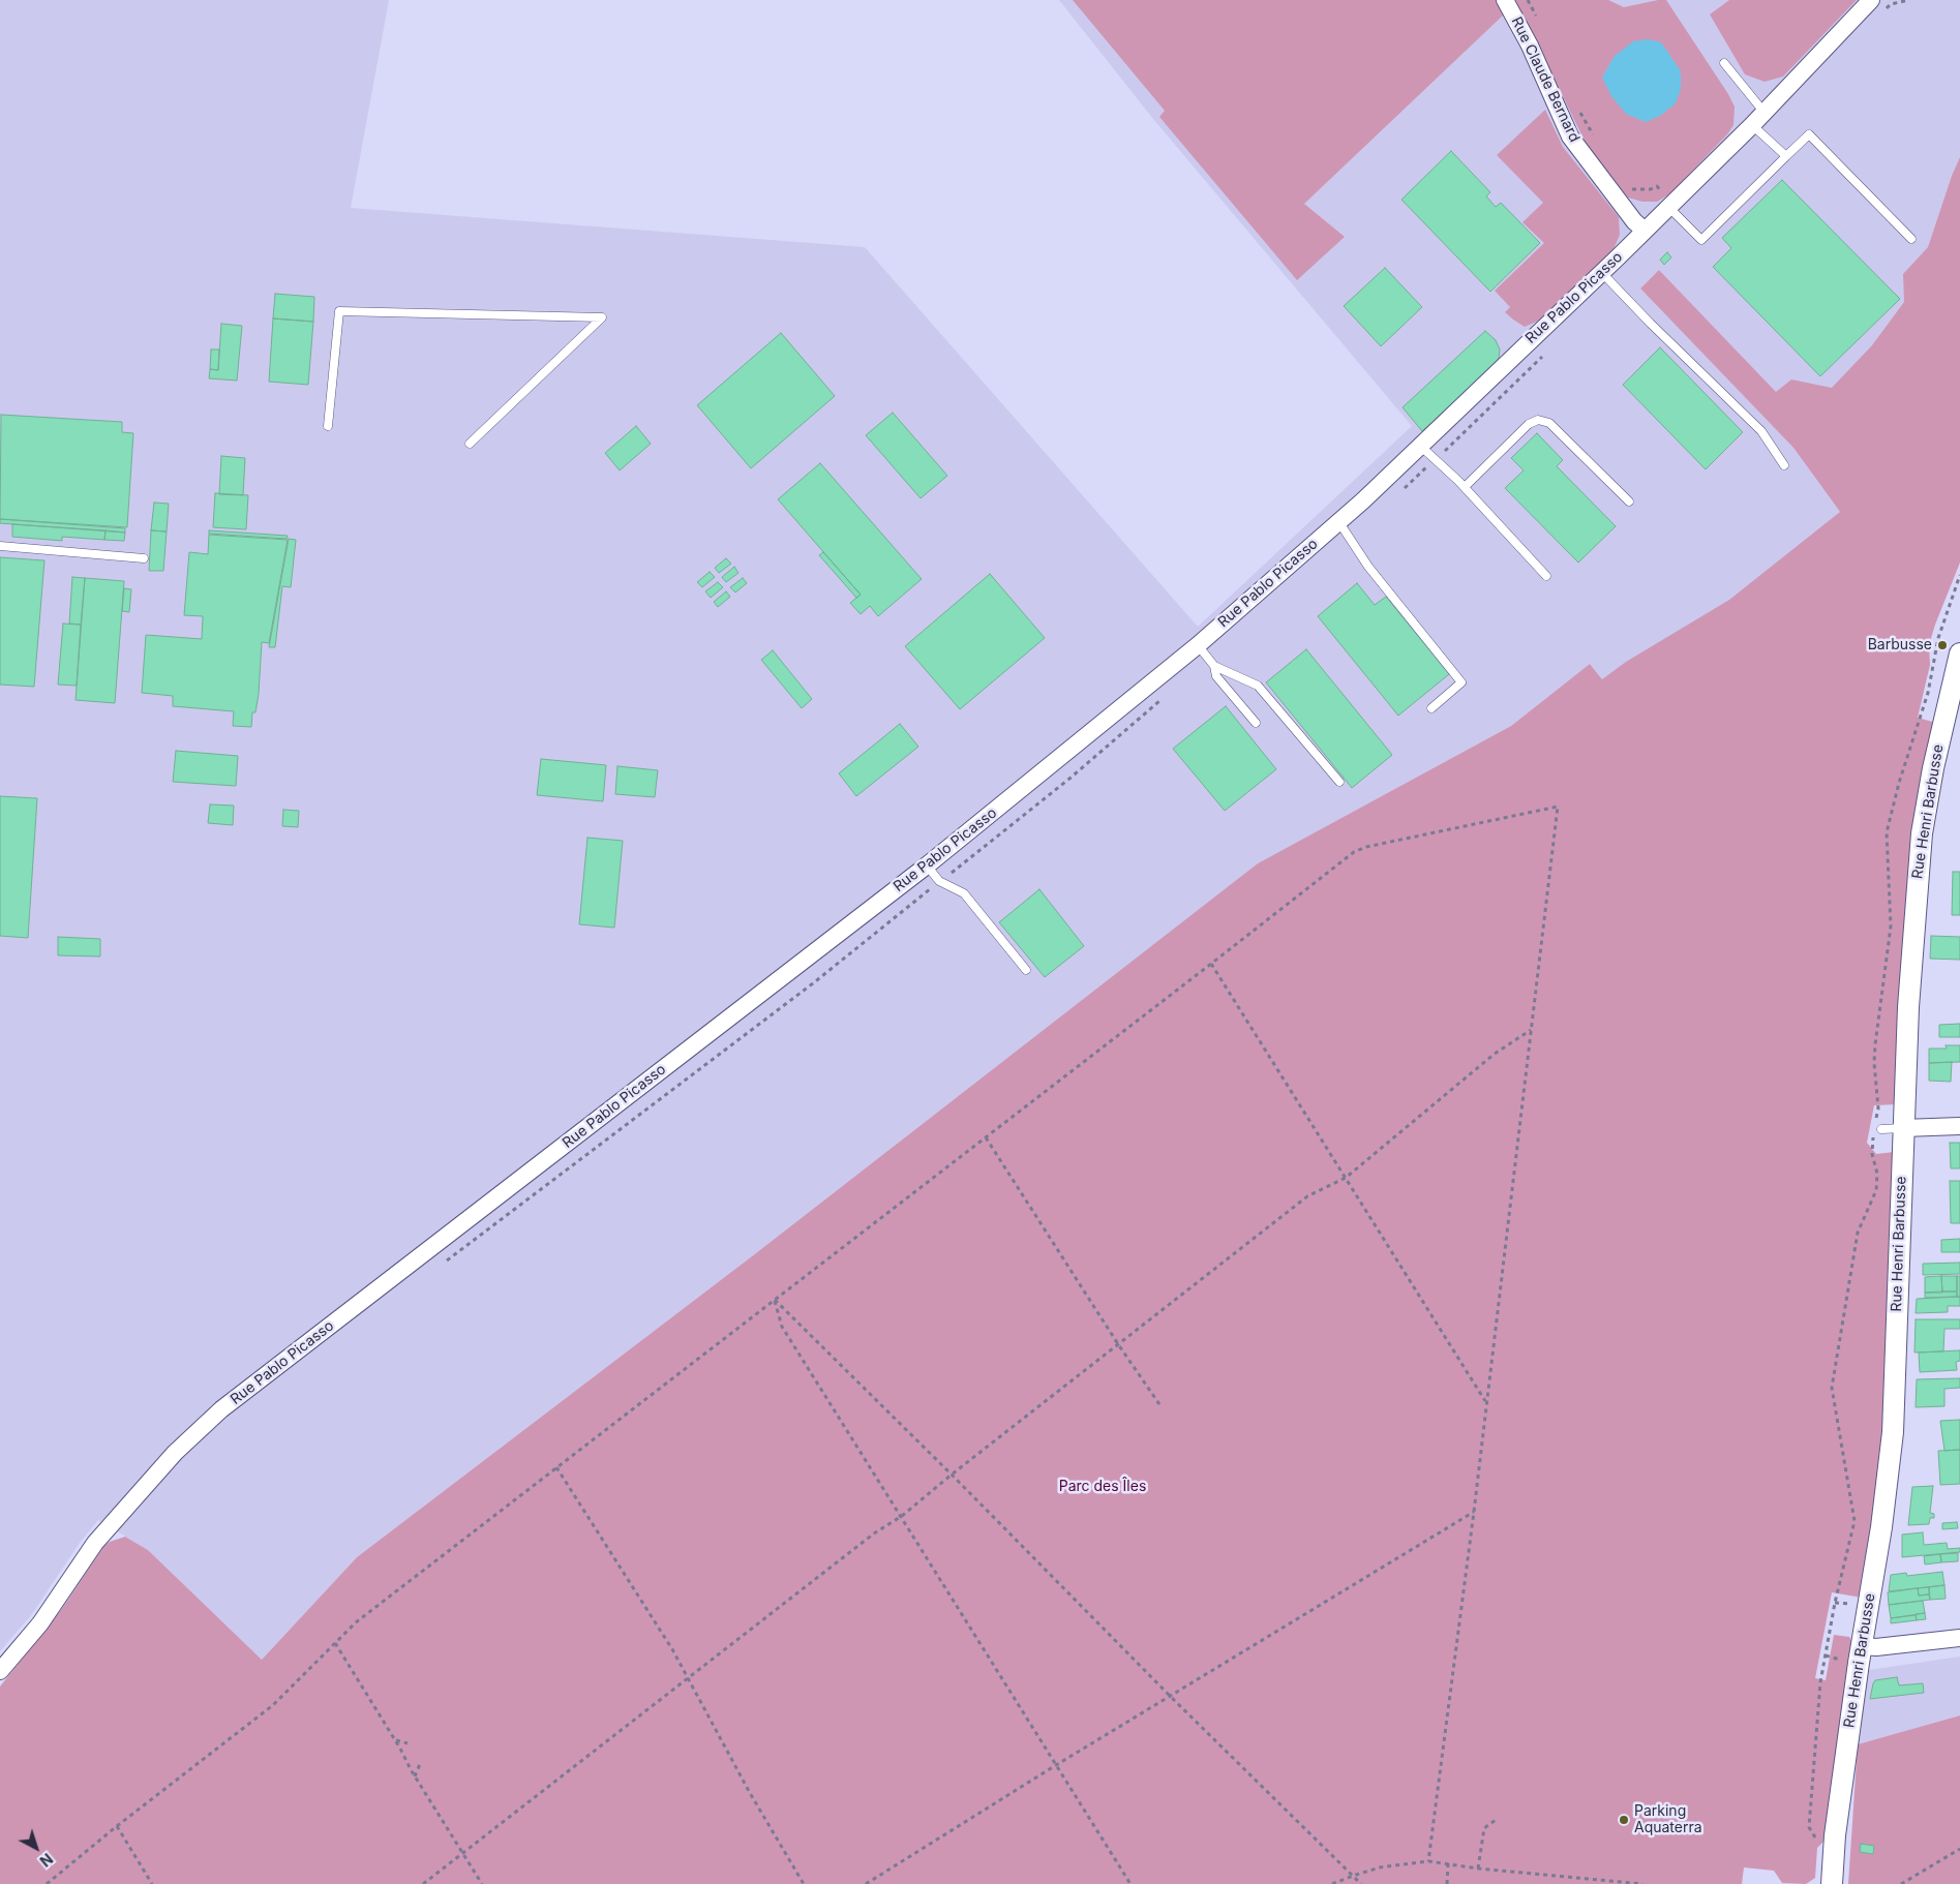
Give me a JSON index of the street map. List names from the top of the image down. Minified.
{"streets":{"street":["Rue Claude Bernard","Rue Pablo Picasso","Rue Henri Barbusse"]},"crossings":[["Rue Claude Bernard","Rue Pablo Picasso"]],"parks":["Parc des Îles"],"places":["Barbusse","Parking Aquaterra"],"north":"bottom right"}
